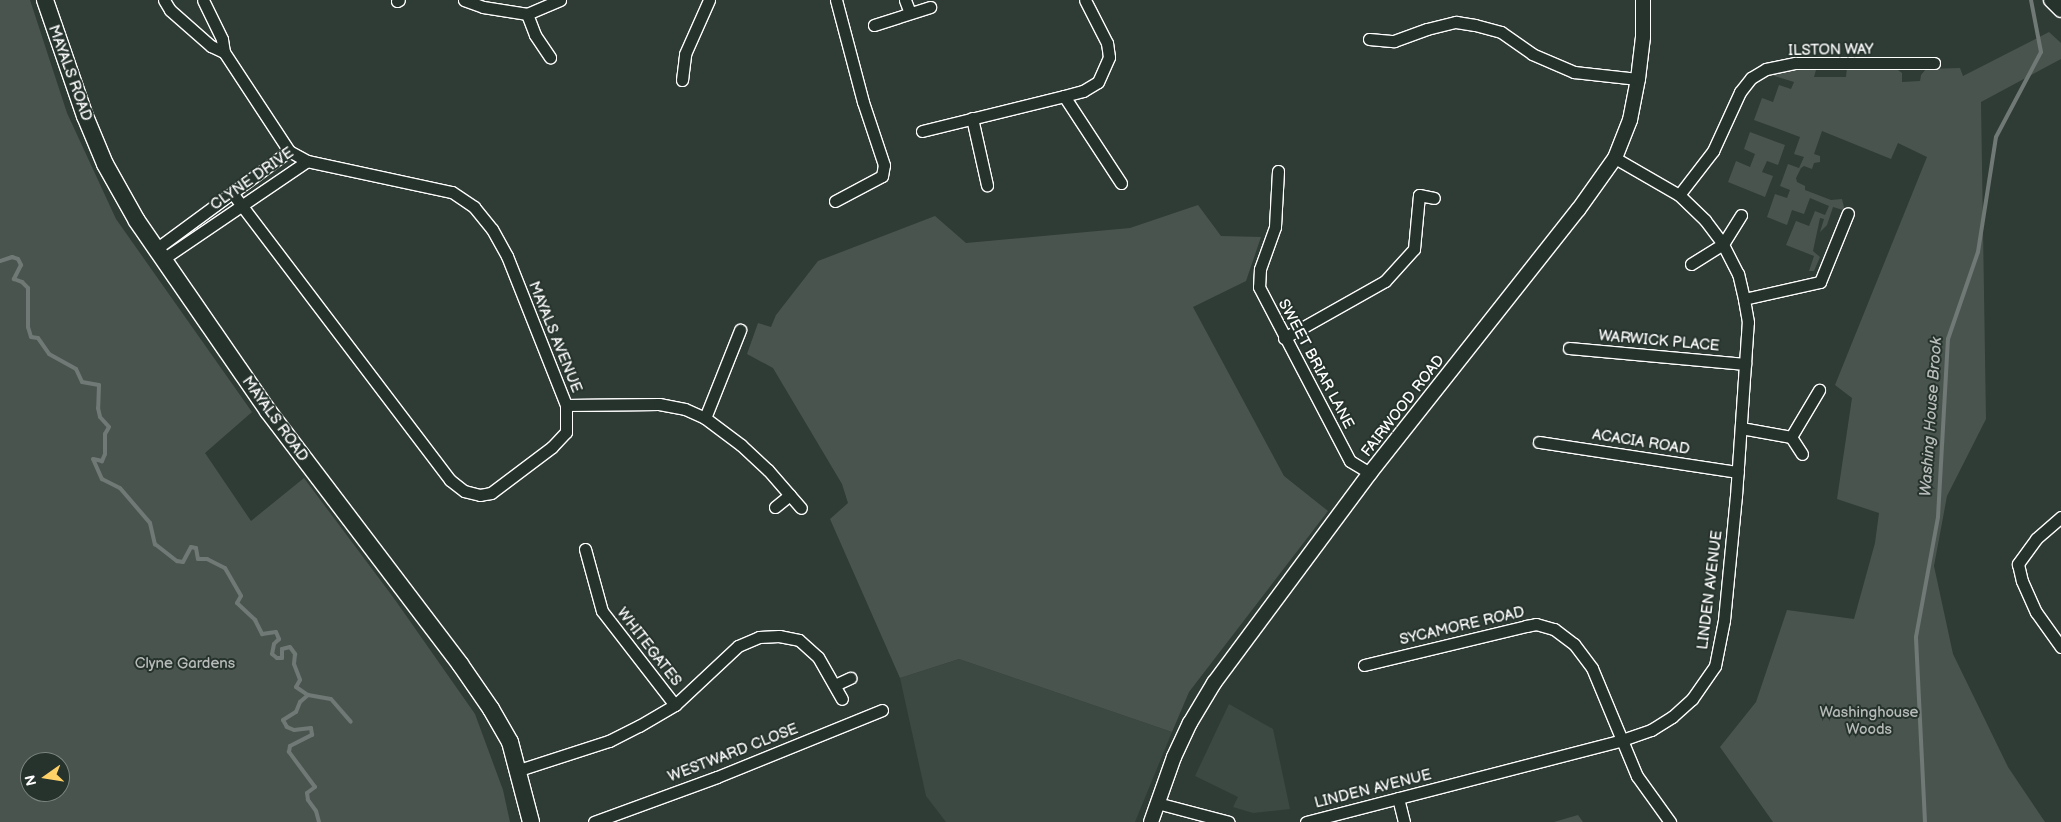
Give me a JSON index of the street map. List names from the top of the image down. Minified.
{"streets":{"main road":["MAYALS ROAD"],"street":["ILSTON WAY","CLYNE DRIVE","MAYALS AVENUE","WARWICK PLACE","SWEET BRIAR LANE","FAIRWOOD ROAD","ACACIA ROAD","LINDEN AVENUE","SYCAMORE ROAD","WHITEGATES","WESTWARD CLOSE"]},"crossings":[["ILSTON WAY","LINDEN AVENUE"],["MAYALS ROAD","CLYNE DRIVE"],["MAYALS ROAD","WHITEGATES"],["CLYNE DRIVE","MAYALS AVENUE"],["WARWICK PLACE","LINDEN AVENUE"],["SWEET BRIAR LANE","FAIRWOOD ROAD"],["FAIRWOOD ROAD","LINDEN AVENUE"],["ACACIA ROAD","LINDEN AVENUE"],["LINDEN AVENUE","SYCAMORE ROAD"]],"water":["Washing House Brook"],"parks":["Clyne Gardens","Washinghouse Woods"],"north":"left"}
